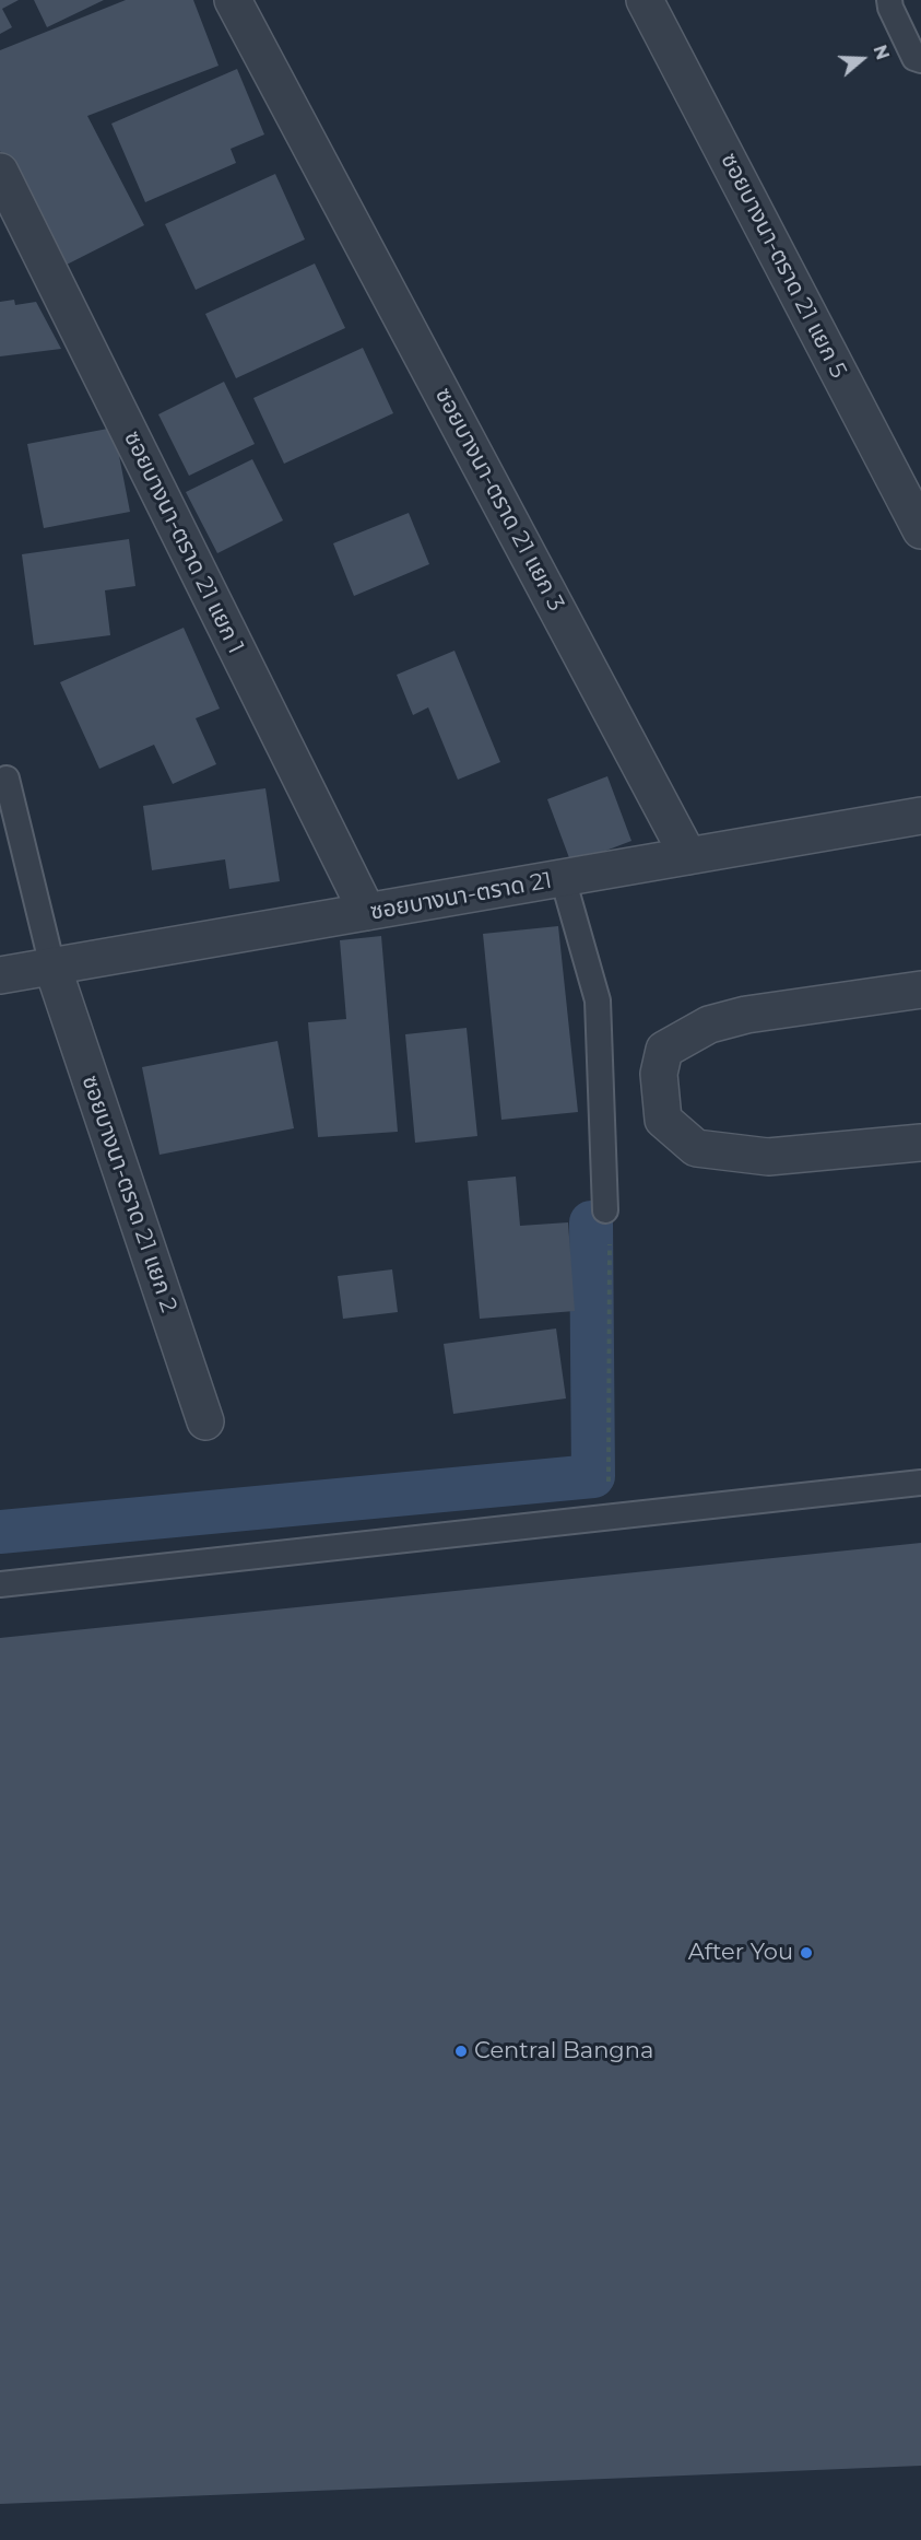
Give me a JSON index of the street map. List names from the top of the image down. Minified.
{"streets":{"street":["ซอยบางนา-ตราด 21 แยก 5","ซอยบางนา-ตราด 21 แยก 3","ซอยบางนา-ตราด 21 แยก 1","ซอยบางนา-ตราด 21","ซอยบางนา-ตราด 21 แยก 2"]},"crossings":[["ซอยบางนา-ตราด 21 แยก 3","ซอยบางนา-ตราด 21"],["ซอยบางนา-ตราด 21 แยก 1","ซอยบางนา-ตราด 21"],["ซอยบางนา-ตราด 21","ซอยบางนา-ตราด 21 แยก 2"]],"places":["After You","Central Bangna"],"north":"right"}
